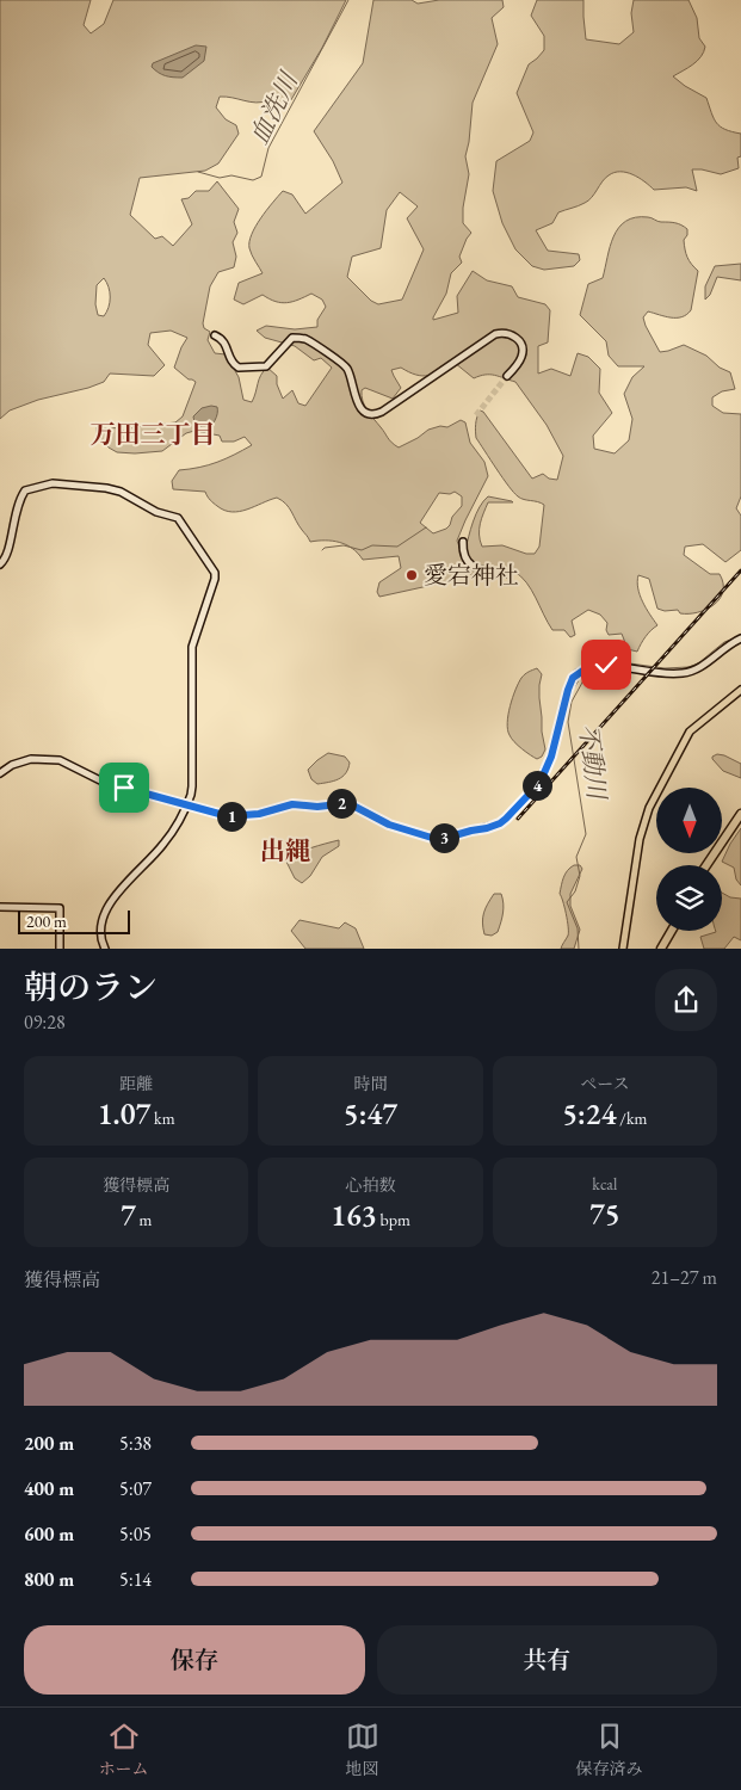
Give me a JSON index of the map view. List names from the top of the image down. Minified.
{"districts":["万田三丁目","出縄"],"water":["血洗川","不動川"],"places":["愛宕神社"],"scale_bar":"200 m","north":"bottom","page":{"pins":["4","2","1","3"],"scale":"200 m","heading":["朝のラン","09:28"],"stats":[["距離","1.07 km"],["時間","5:47"],["ペース","5:24 /km"],["獲得標高","7 m"],["心拍数","163 bpm"],["kcal","75"]],"chart":["獲得標高","21–27 m"],"list":[{"name":"200 m","note":"5:38"},{"name":"400 m","note":"5:07"},{"name":"600 m","note":"5:05"},{"name":"800 m","note":"5:14"}],"buttons":["保存","共有"],"tabs":["ホーム","地図","保存済み"]}}
